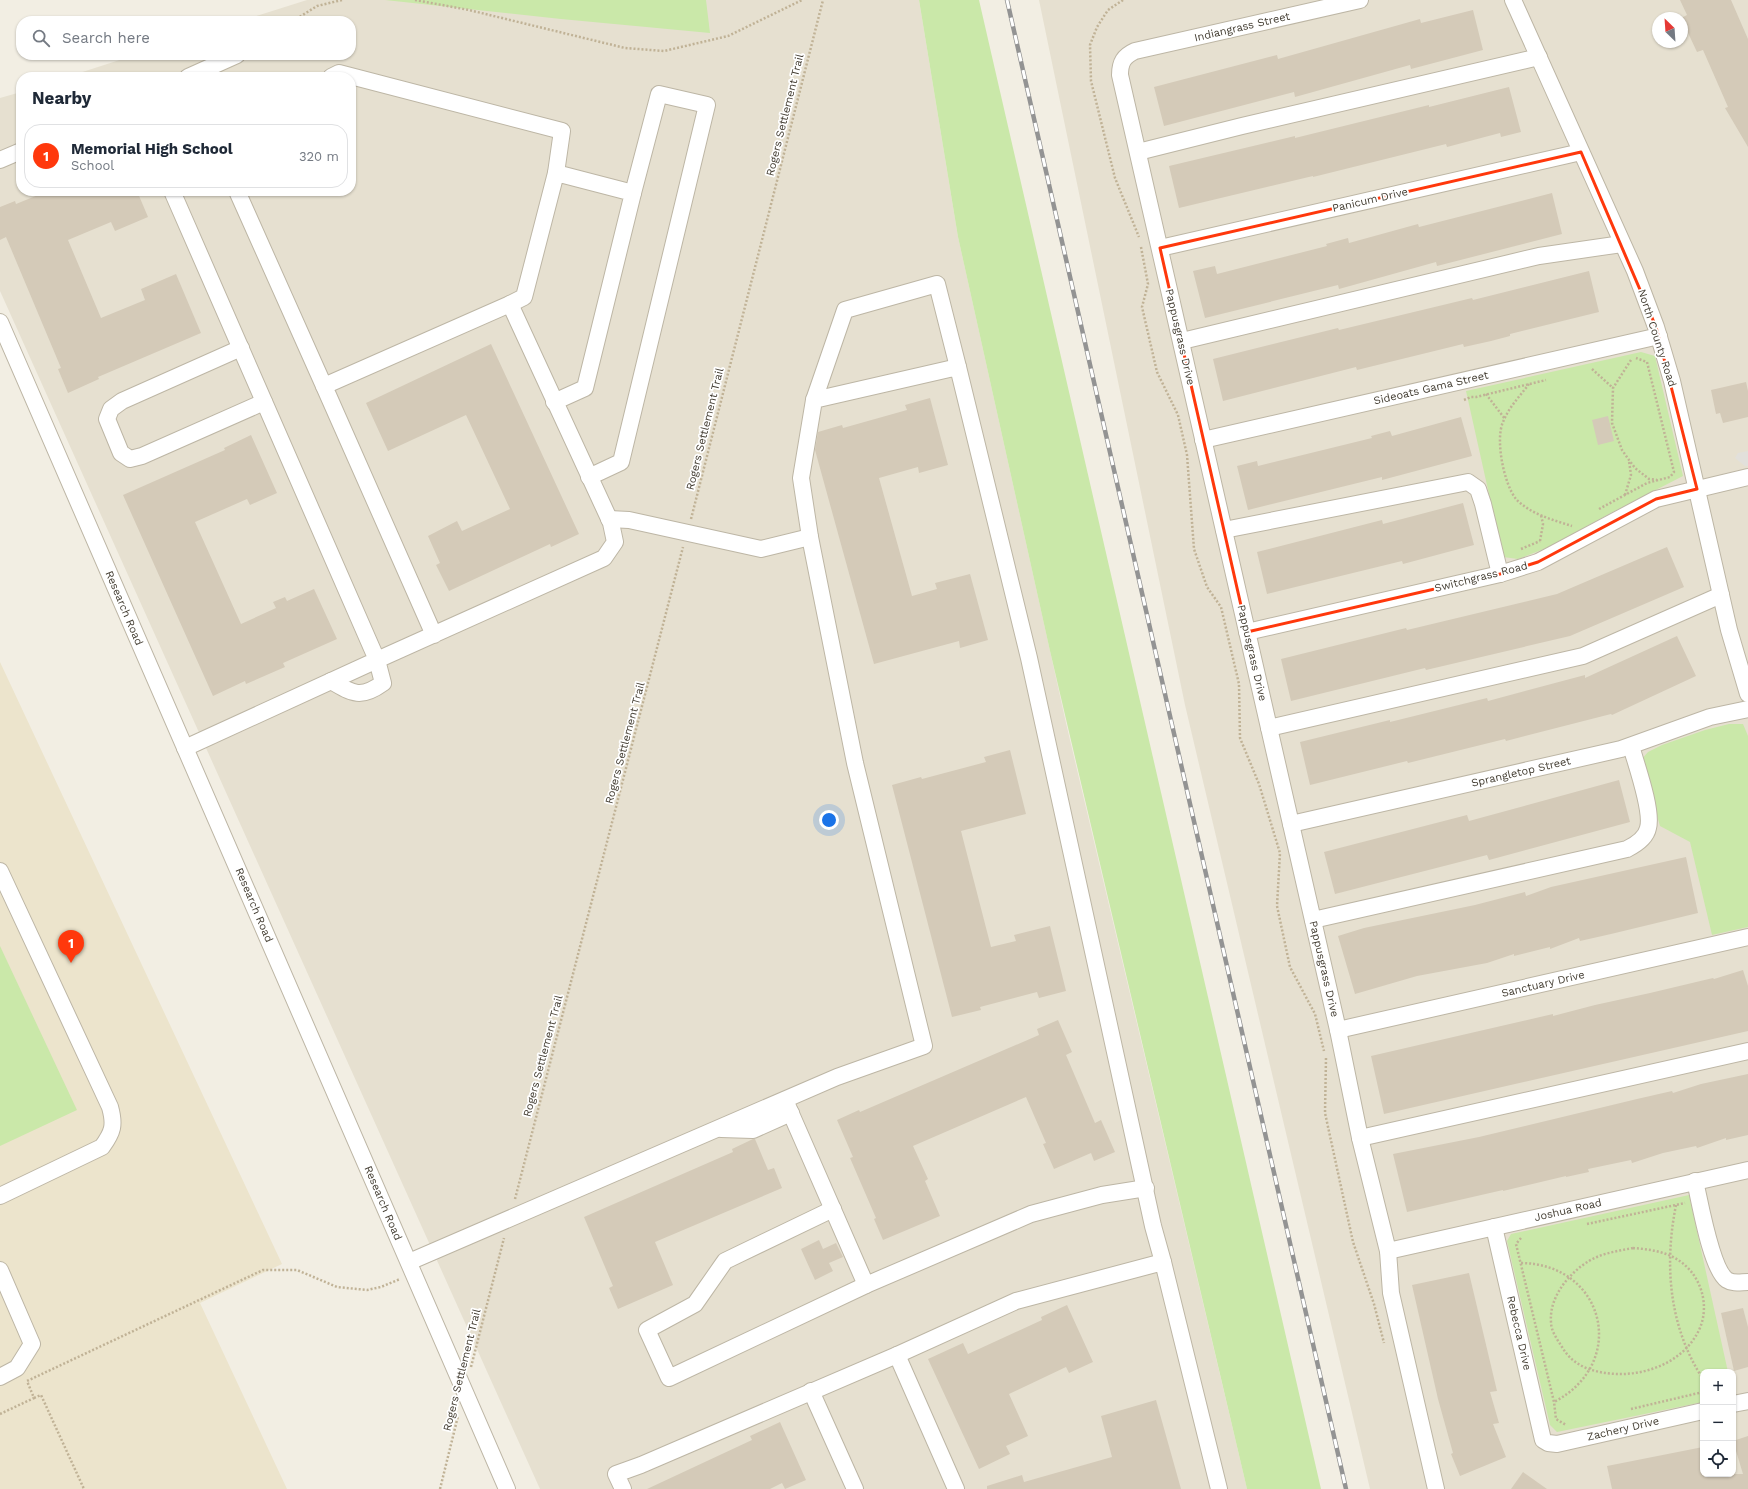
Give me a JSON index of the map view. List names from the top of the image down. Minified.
{"streets":{"street":["Indiangrass Street","Panicum Drive","Pappusgrass Drive","North County Road","Sideoats Gama Street","Switchgrass Road","Research Road","Sprangletop Street","Sanctuary Drive","Joshua Road","Rebecca Drive","Zachery Drive"],"path":["Rogers Settlement Trail"]},"crossings":[["Indiangrass Street","Pappusgrass Drive"],["Panicum Drive","Pappusgrass Drive"],["Panicum Drive","North County Road"],["Pappusgrass Drive","Sideoats Gama Street"],["Pappusgrass Drive","Switchgrass Road"],["Pappusgrass Drive","Sprangletop Street"],["Pappusgrass Drive","Sanctuary Drive"],["Pappusgrass Drive","Joshua Road"],["North County Road","Sideoats Gama Street"],["North County Road","Switchgrass Road"],["Joshua Road","Rebecca Drive"],["Rebecca Drive","Zachery Drive"]],"north":"top left","page":{"search":"Search here","heading":"Nearby","list":[{"mark":"1","name":"Memorial High School","note":"School","value":"320 m"}],"pins":"1","map_buttons":["+","−"]}}
